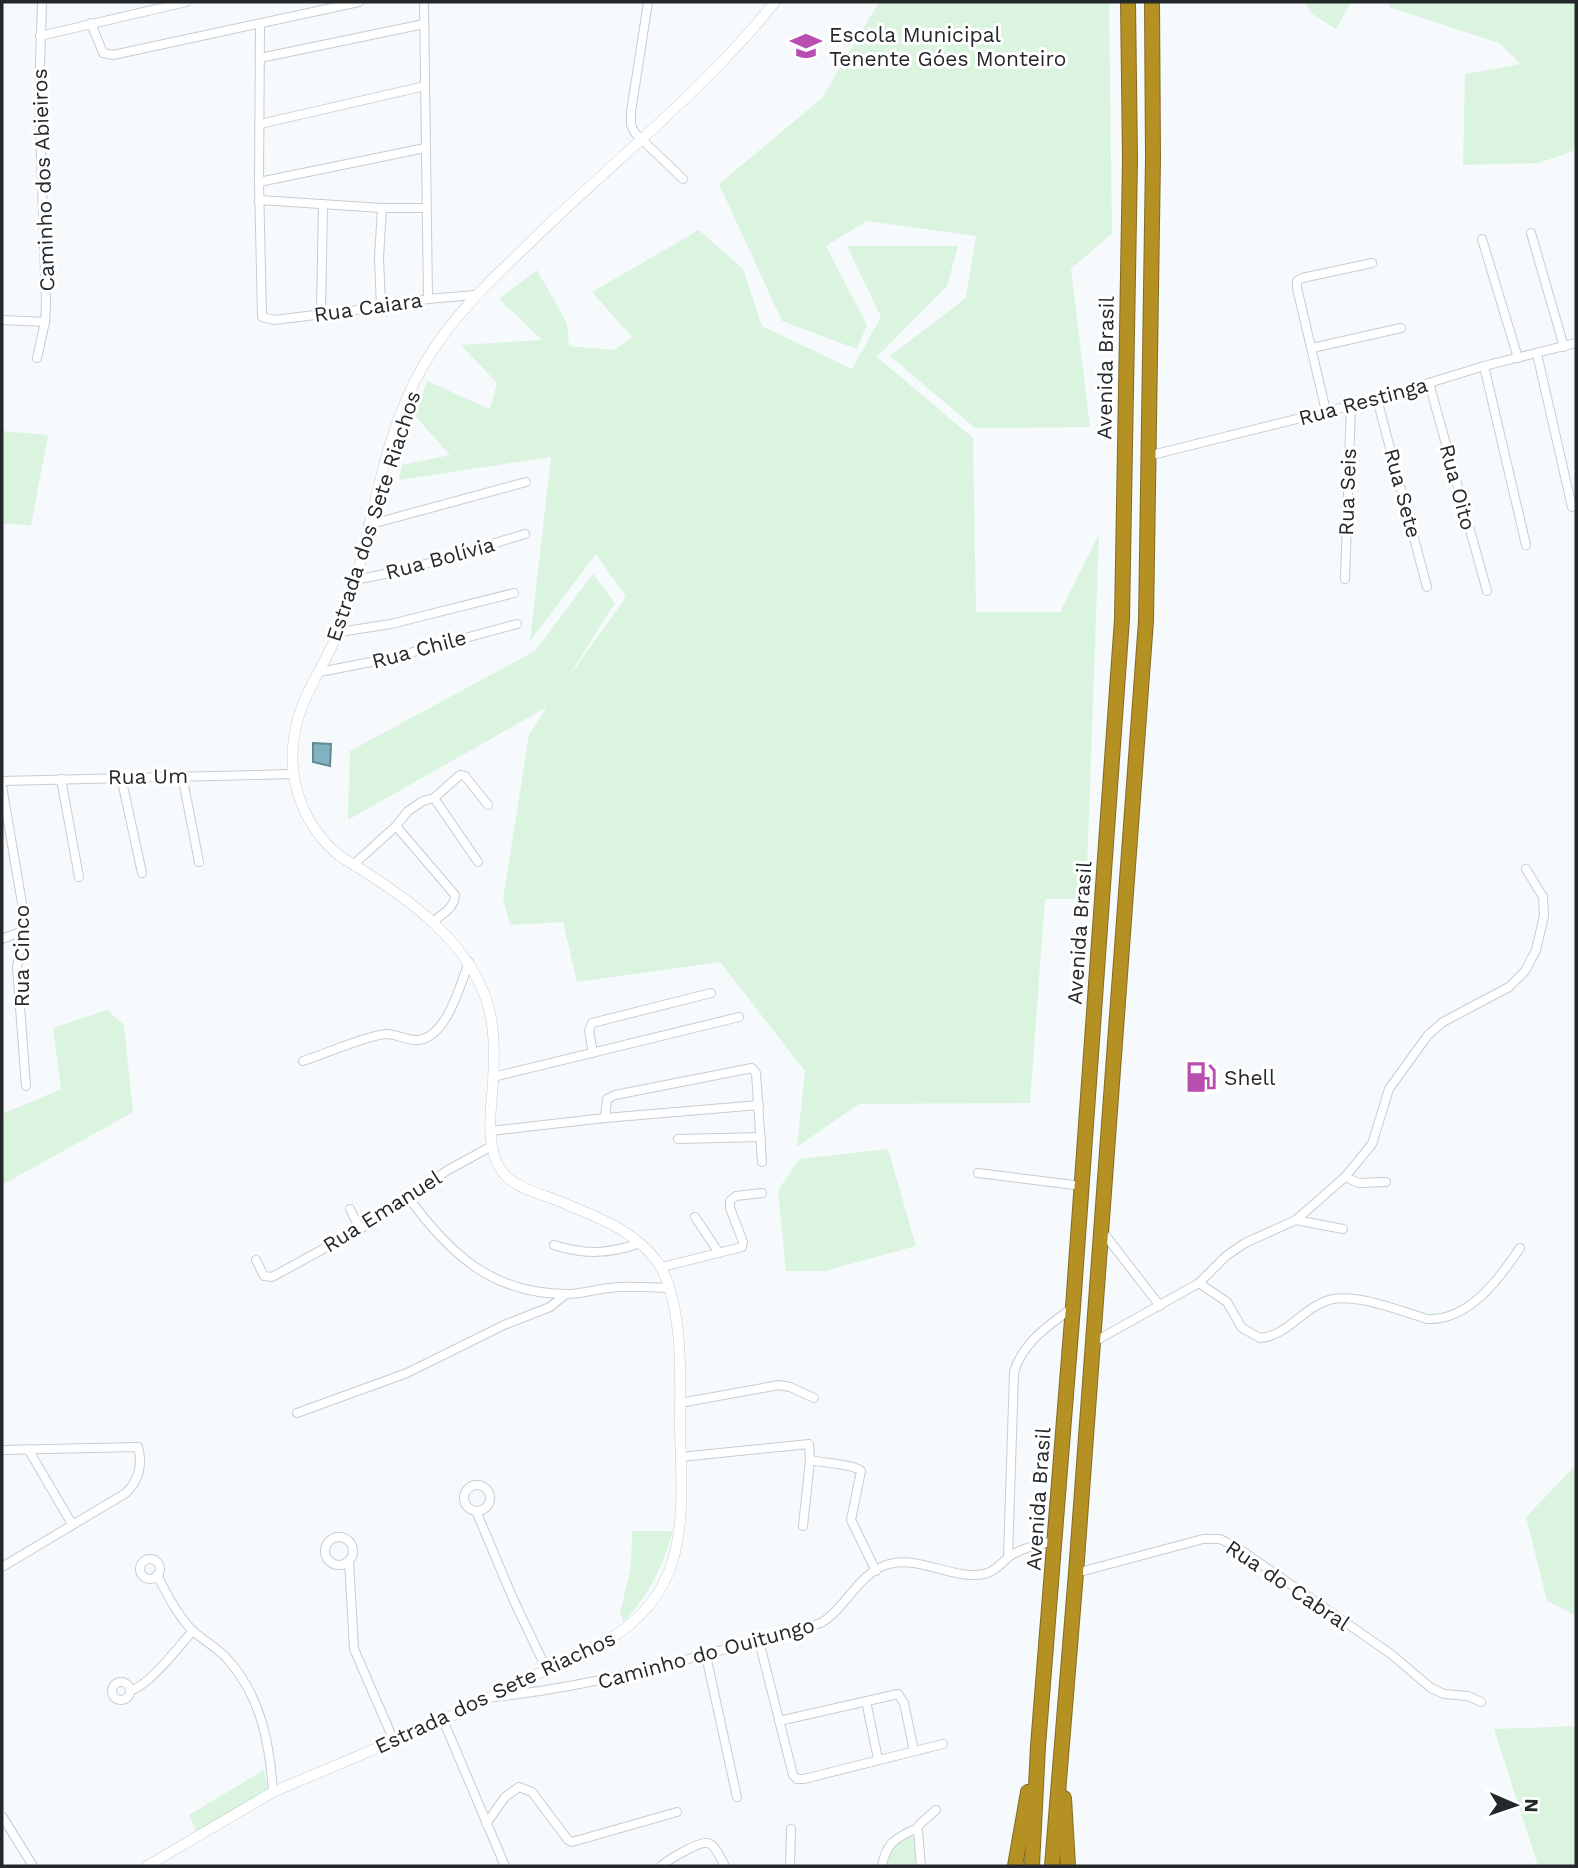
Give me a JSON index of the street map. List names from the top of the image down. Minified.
{"streets":{"highway":["Avenida Brasil"],"street":["Caminho dos Abieiros","Rua Caiara","Rua Restinga","Rua Oito","Rua Seis","Rua Sete","Estrada dos Sete Riachos","Rua Bolívia","Rua Chile","Rua Um","Rua Cinco","Rua Emanuel","Rua do Cabral","Caminho do Ouitungo"]},"crossings":[["Rua Caiara","Estrada dos Sete Riachos"],["Avenida Brasil","Rua Restinga"],["Avenida Brasil","Rua do Cabral"],["Rua Restinga","Rua Oito"],["Rua Restinga","Rua Seis"],["Rua Restinga","Rua Sete"],["Estrada dos Sete Riachos","Rua Bolívia"],["Estrada dos Sete Riachos","Rua Chile"],["Estrada dos Sete Riachos","Rua Um"],["Estrada dos Sete Riachos","Rua Emanuel"],["Estrada dos Sete Riachos","Caminho do Ouitungo"],["Rua Um","Rua Cinco"]],"places":{"school or university":["Escola Municipal Tenente Góes Monteiro"],"fuel station":["Shell"]},"north":"right"}
